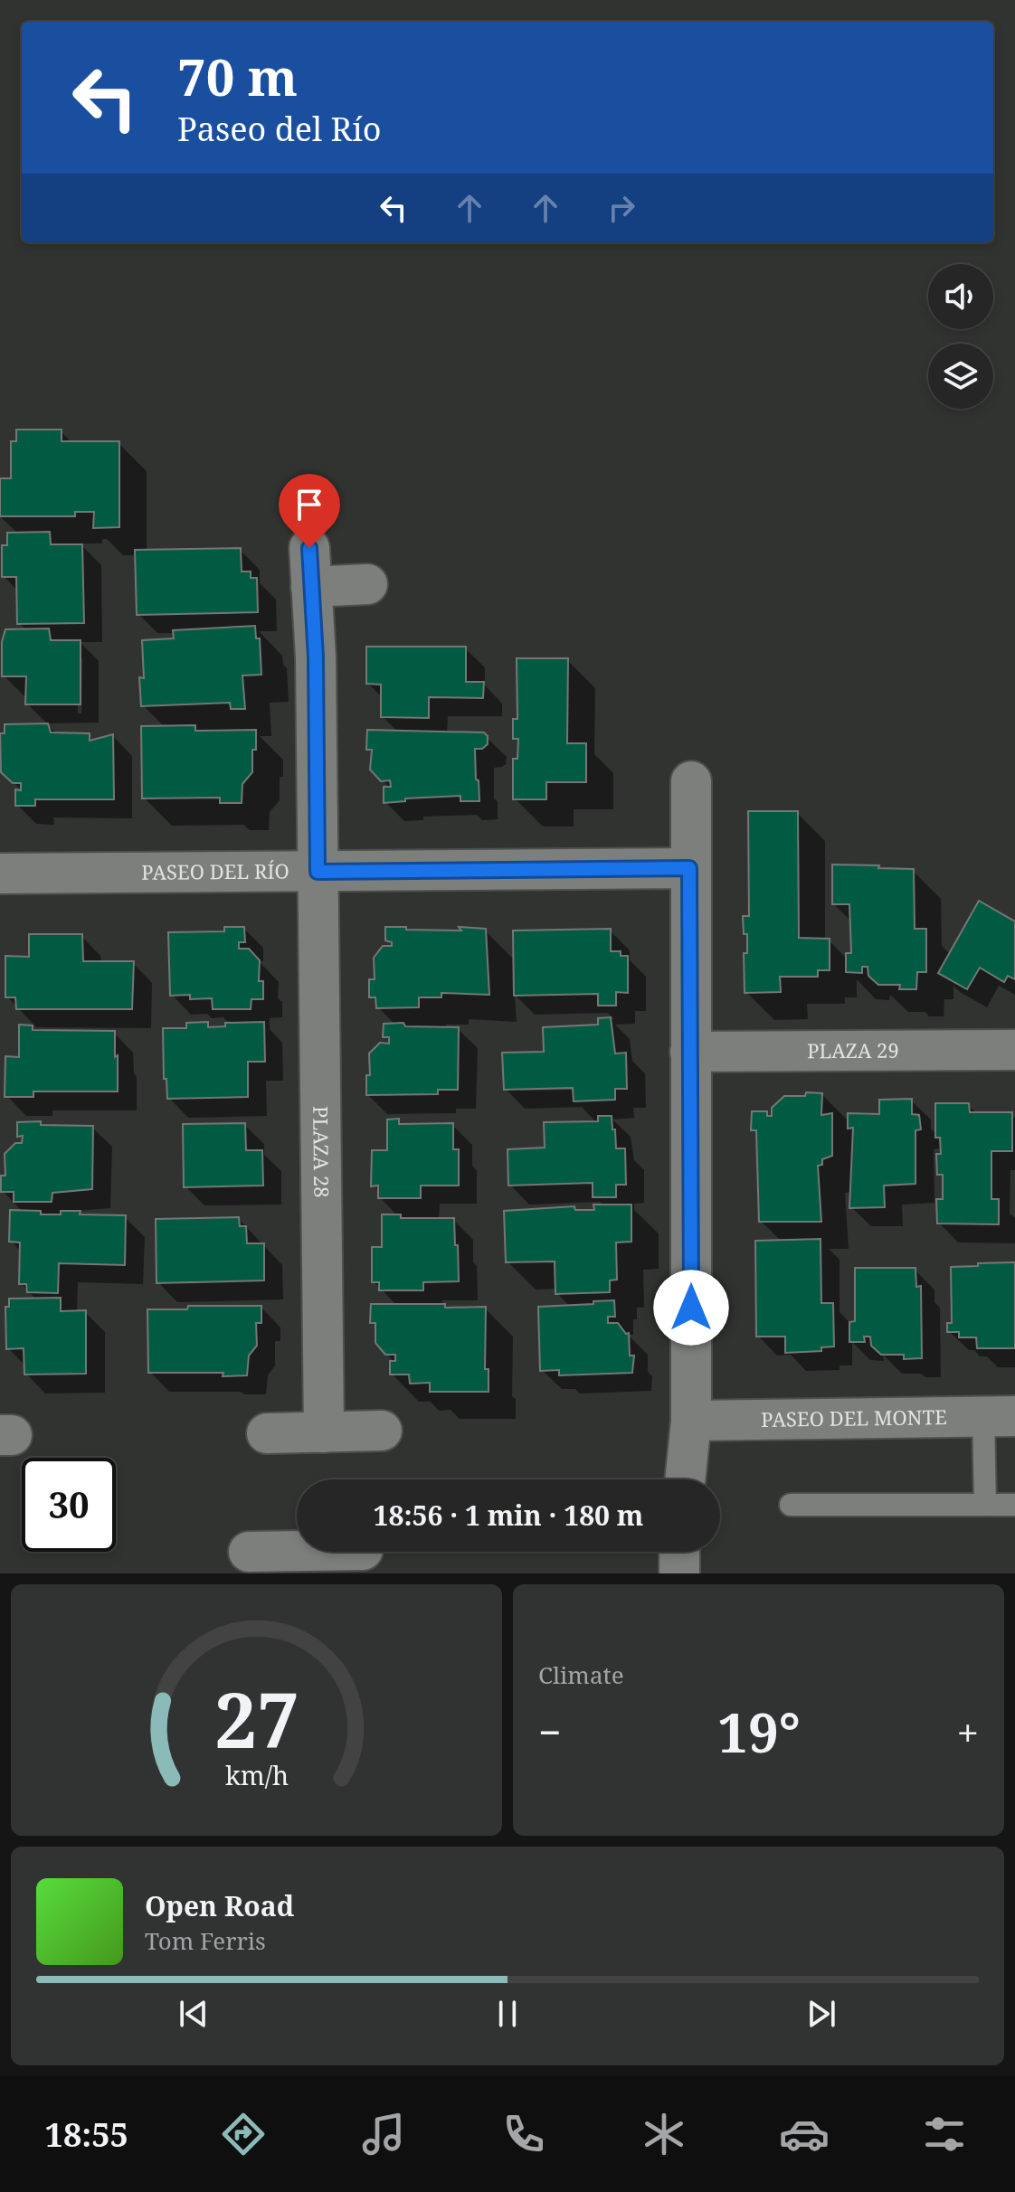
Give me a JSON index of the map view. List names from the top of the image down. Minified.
{"streets":{"street":["PASEO DEL RÍO","PLAZA 29","PLAZA 28","PASEO DEL MONTE"]},"crossings":[["PASEO DEL RÍO","PLAZA 28"]],"page":{"turn":["70 m","Paseo del Río"],"limit":"30","trip":"18:56 · 1 min · 180 m","tile":"Climate","heat":["−","19°","+"],"song":["Open Road","Tom Ferris"],"tabs":"18:55","gauge":["27","km/h"]}}
